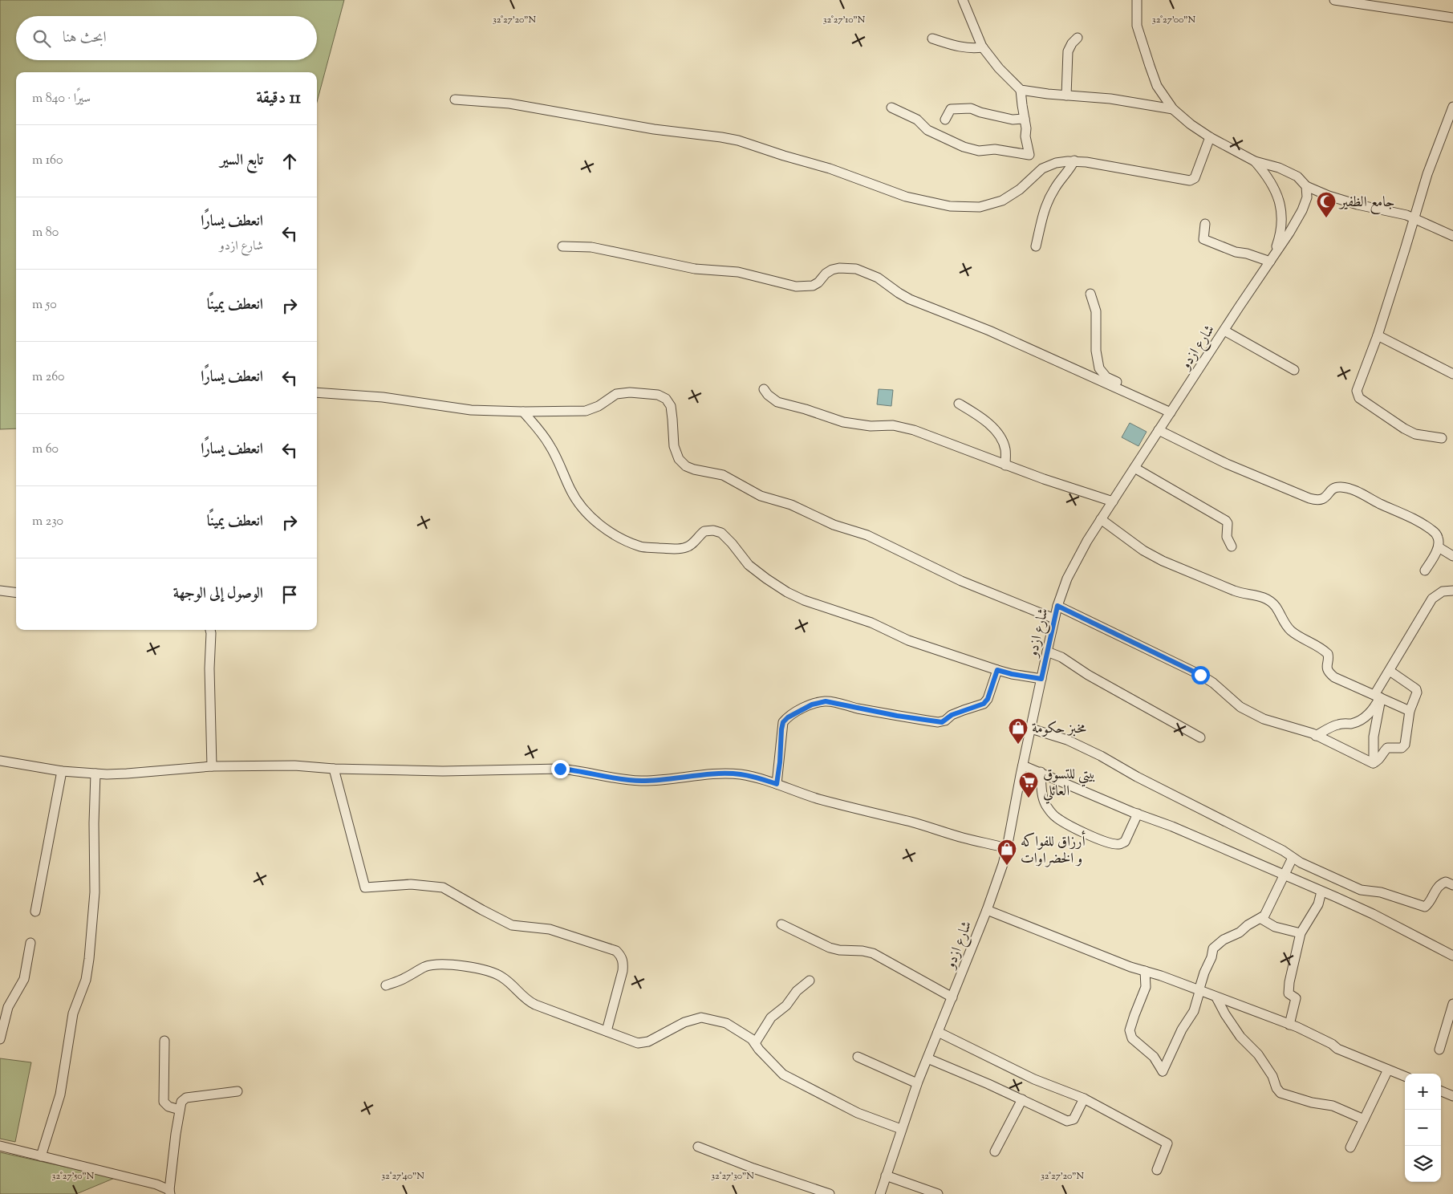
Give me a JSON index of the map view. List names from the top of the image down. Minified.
{"streets":{"street":["شارع ازدو"]},"places":{"mosque":["جامع الظفير"],"shop":["مخبز حكومة","أرزاق للفواكه و الخضراوات"],"supermarket":["بيتي للتسوق العائلي"]},"page":{"search":"ابحث هنا","heading":["11 دقيقة","سيرًا · 840 m"],"list":[["تابع السير","160 m"],["انعطف يسارًا","شارع ازدو","80 m"],["انعطف يمينًا","50 m"],["انعطف يسارًا","260 m"],["انعطف يسارًا","60 m"],["انعطف يمينًا","230 m"],"الوصول إلى الوجهة"],"map_buttons":["+","−"]},"coordinates":["32°27'00\"N","32°27'20\"N","32°27'10\"N","32°27'50\"N","32°27'40\"N","32°27'30\"N"]}
